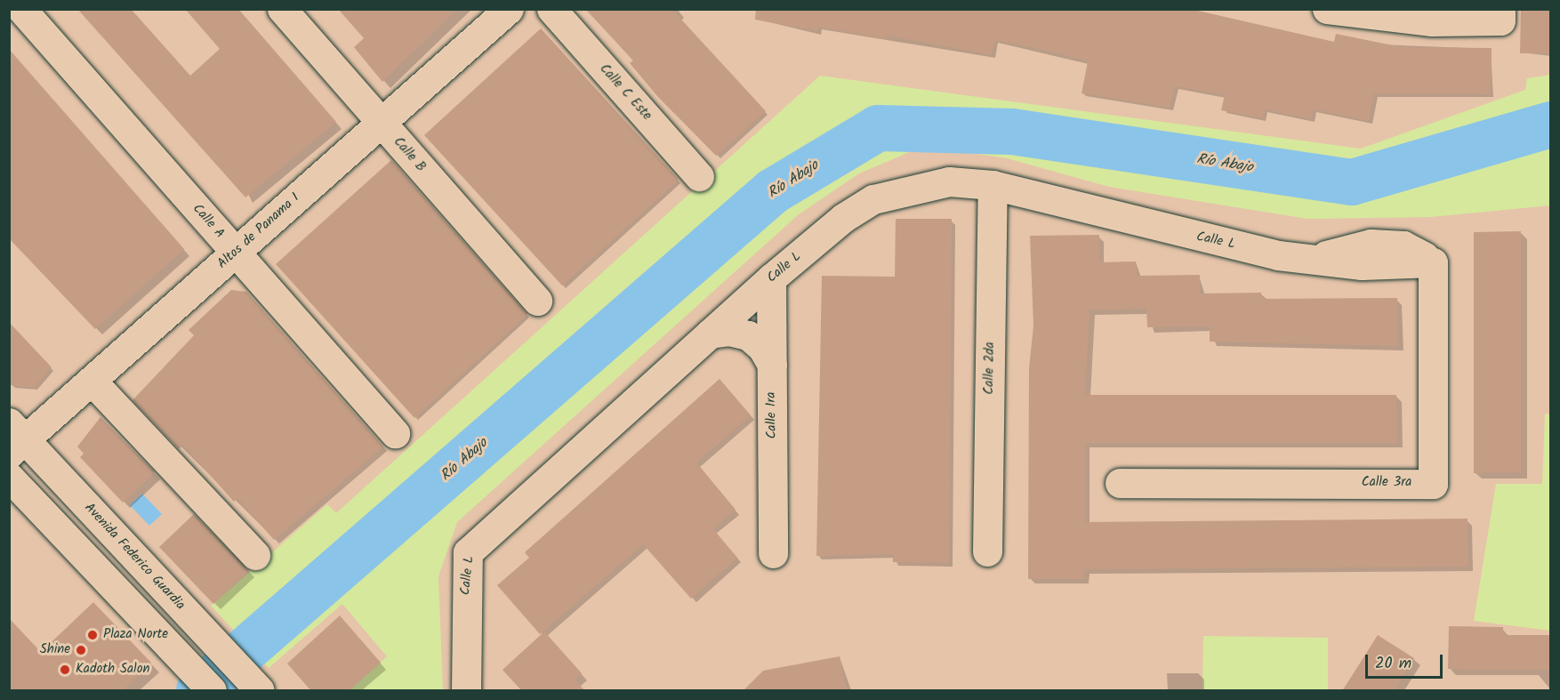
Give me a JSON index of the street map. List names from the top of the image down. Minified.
{"streets":{"street":["Calle C Este","Calle B","Calle A","Altos de Panama I","Calle L","Calle 2da","Calle 1ra","Calle 3ra","Avenida Federico Guardia"]},"crossings":[["Calle B","Altos de Panama I"],["Calle A","Altos de Panama I"],["Altos de Panama I","Avenida Federico Guardia"],["Calle L","Calle 2da"],["Calle L","Calle 1ra"],["Calle L","Calle 3ra"]],"water":["Río Abajo"],"places":["Plaza Norte","Shine","Kadoth Salon"],"scale_bar":"20 m"}
